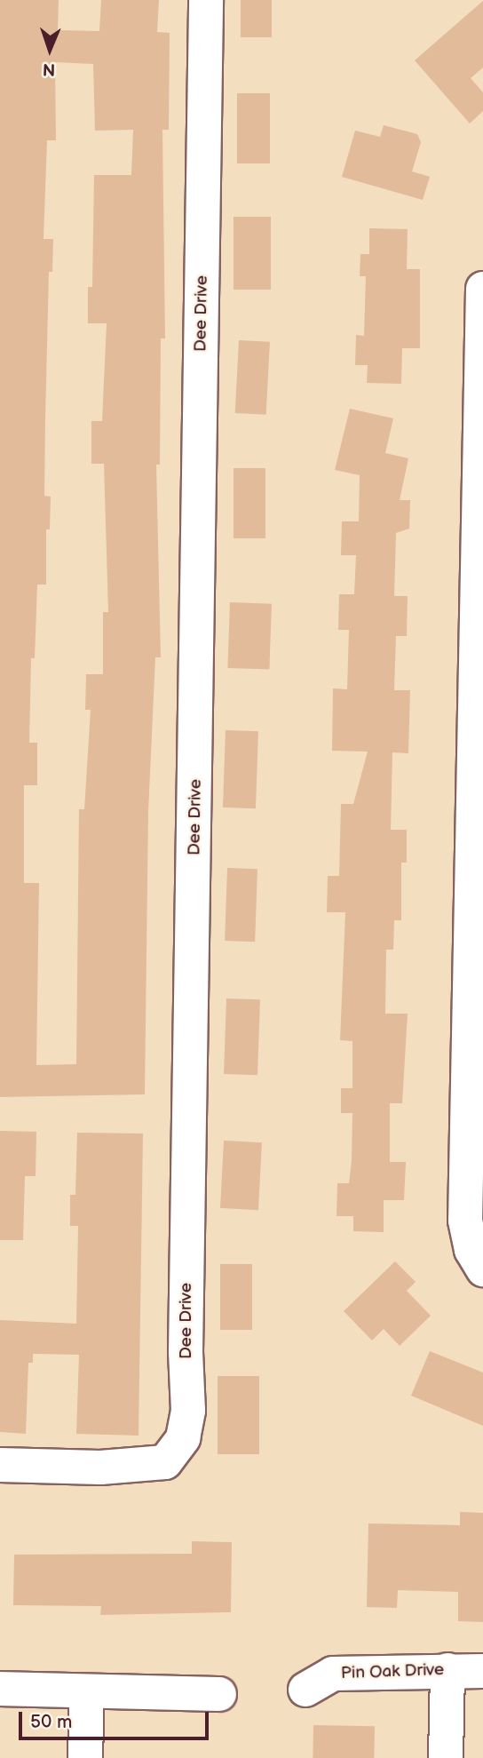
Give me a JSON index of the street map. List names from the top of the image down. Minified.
{"streets":{"street":["Dee Drive","Pin Oak Drive"]},"scale_bar":"50 m","north":"bottom"}
